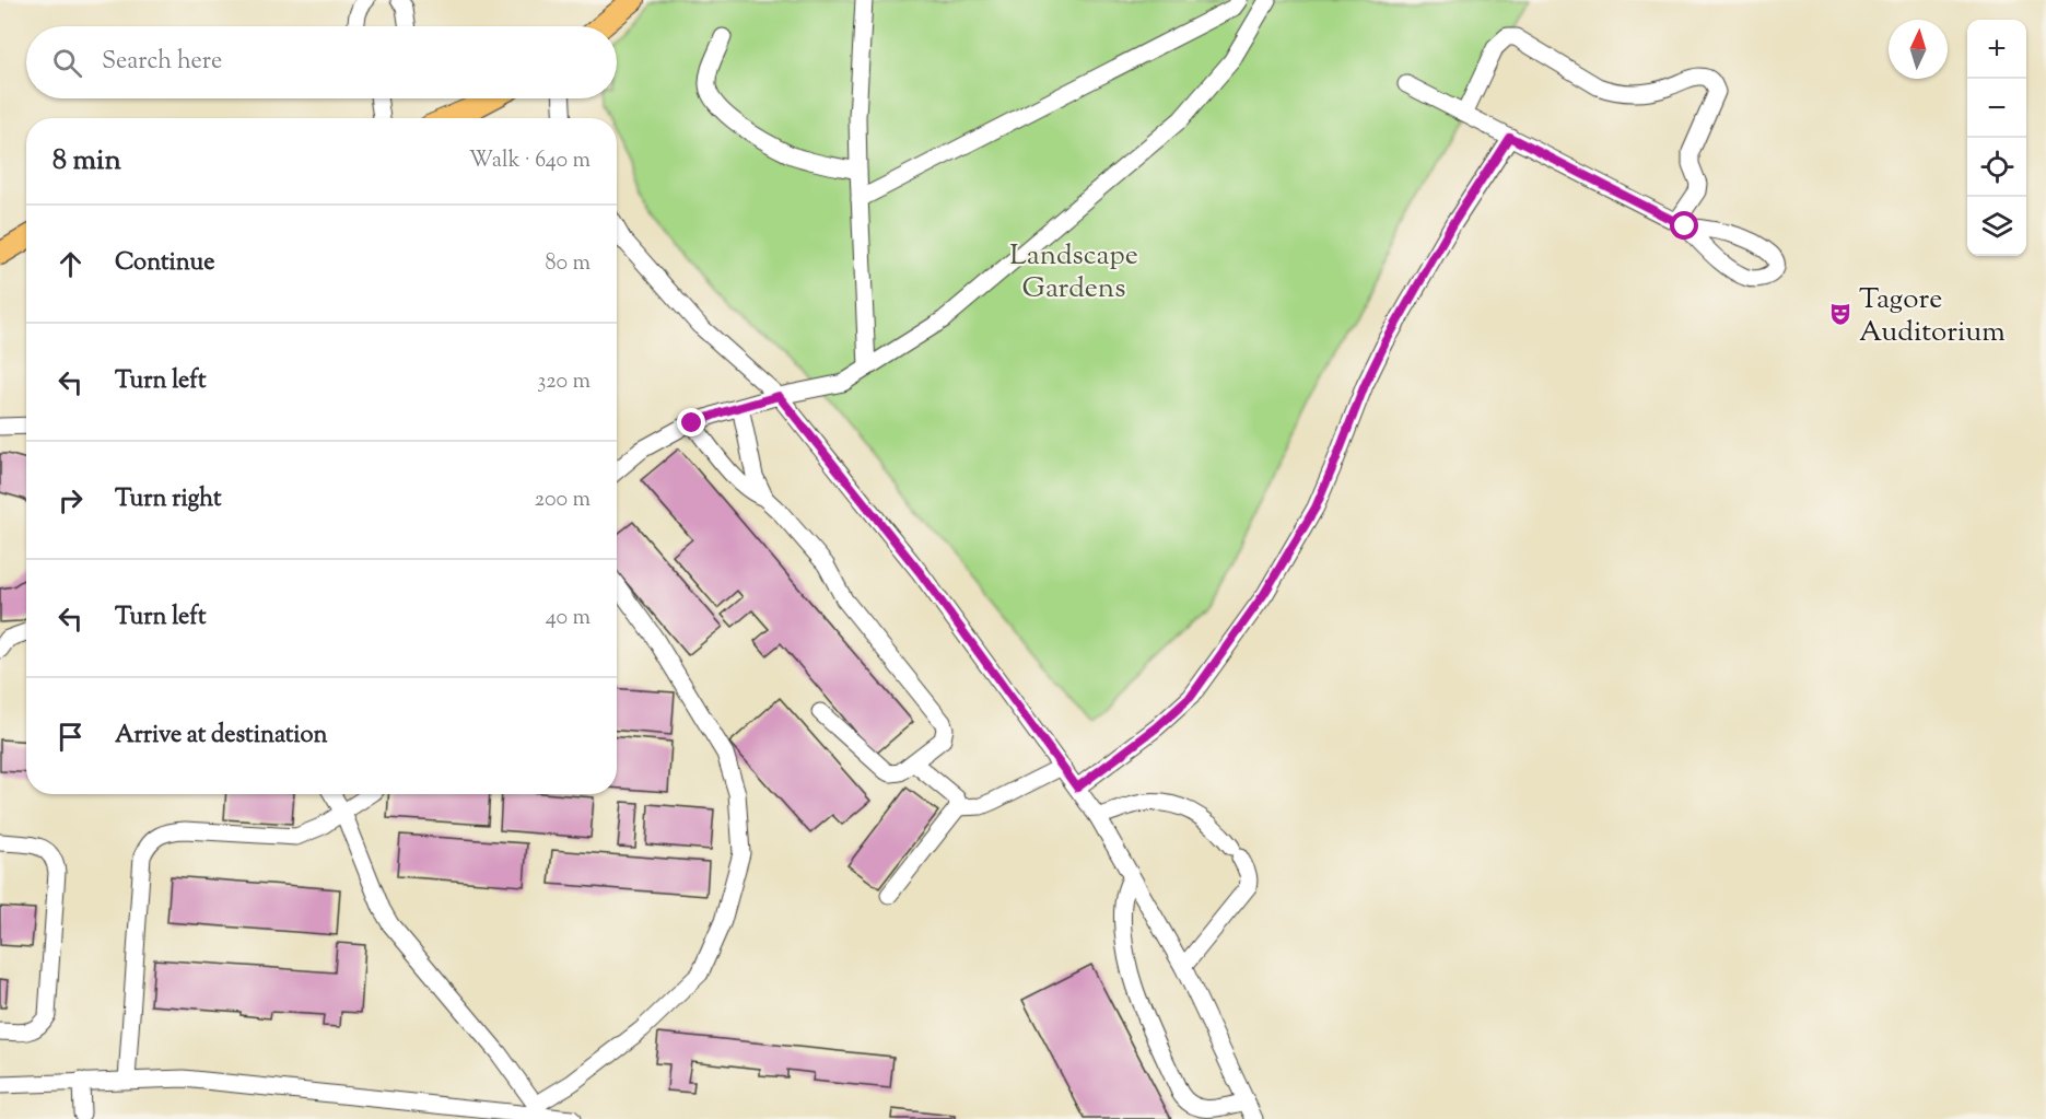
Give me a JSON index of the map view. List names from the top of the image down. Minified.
{"parks":["Landscape Gardens"],"places":{"theatre":["Tagore Auditorium"]},"north":"top","page":{"map_buttons":["+","−"],"search":"Search here","heading":["8 min","Walk · 640 m"],"list":[["Continue","80 m"],["Turn left","320 m"],["Turn right","200 m"],["Turn left","40 m"],"Arrive at destination"]}}
